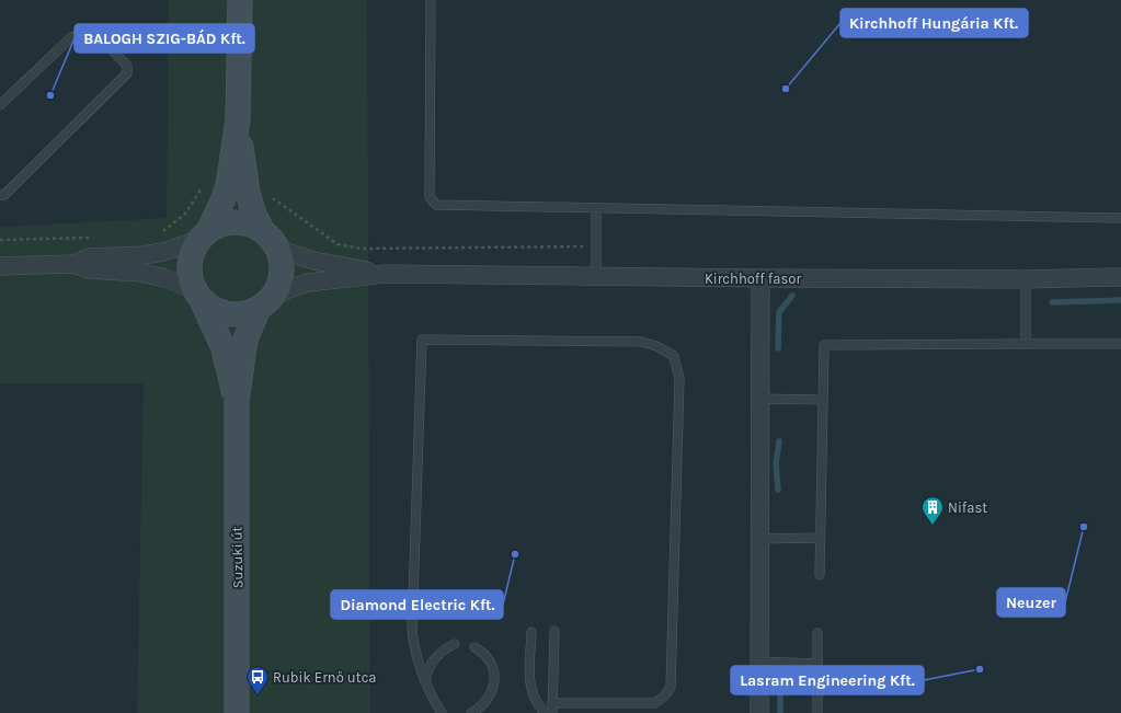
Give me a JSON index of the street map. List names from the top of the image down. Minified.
{"streets":{"main road":["Suzuki út"],"street":["Kirchhoff fasor"]},"places":{"other":["Kirchhoff Hungária Kft.","BALOGH SZIG-BÁD Kft.","Neuzer","Diamond Electric Kft.","Lasram Engineering Kft."],"building":["Nifast"],"bus stop":["Rubik Ernő utca"]}}
